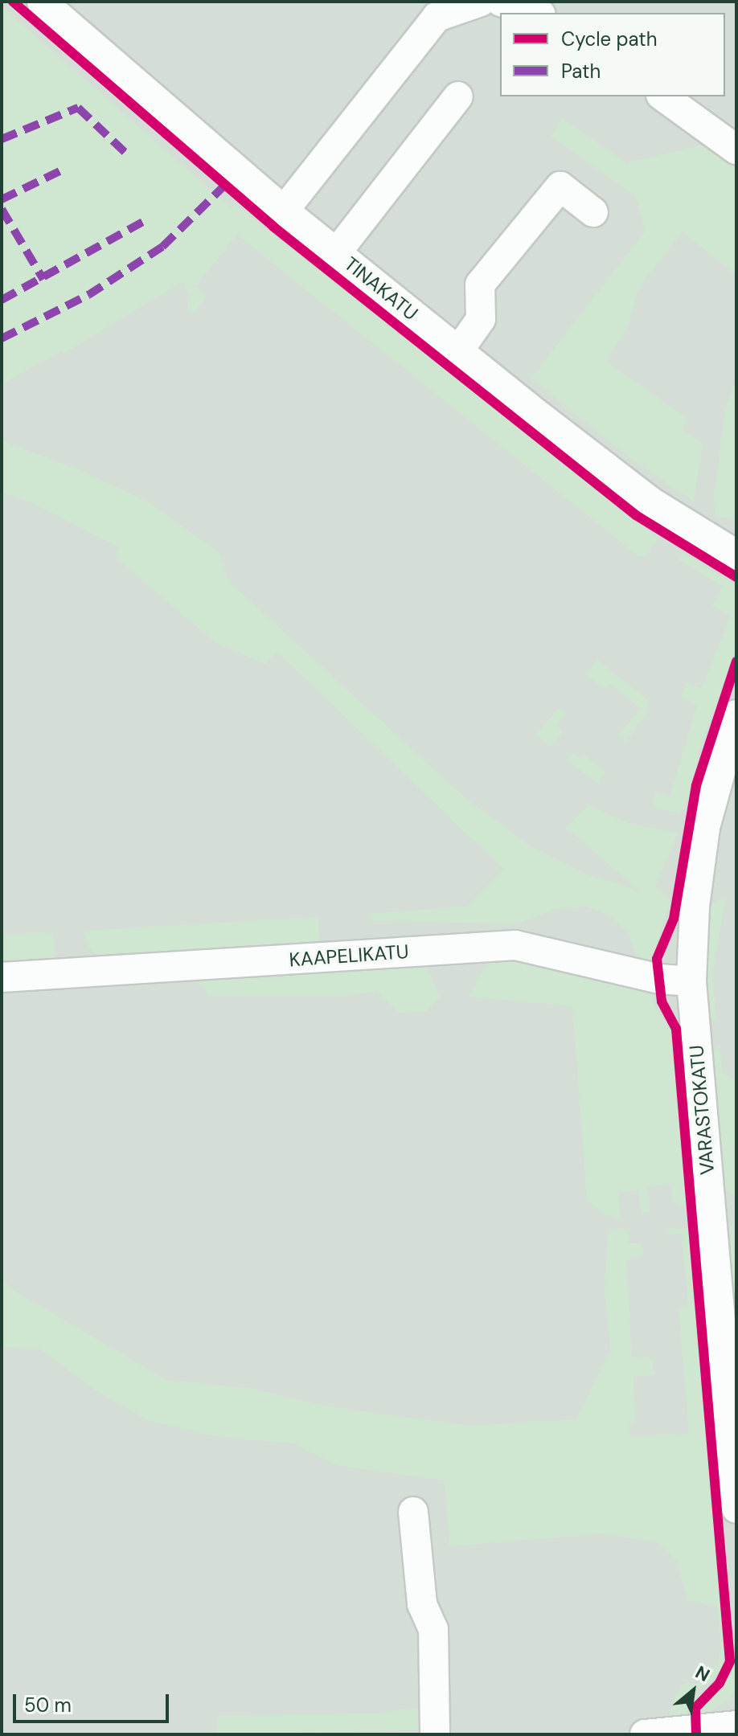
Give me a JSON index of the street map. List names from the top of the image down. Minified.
{"streets":{"street":["TINAKATU","KAAPELIKATU","VARASTOKATU"]},"crossings":[["KAAPELIKATU","VARASTOKATU"]],"legend":["Cycle path","Path"],"scale_bar":"50 m","north":"top right"}
